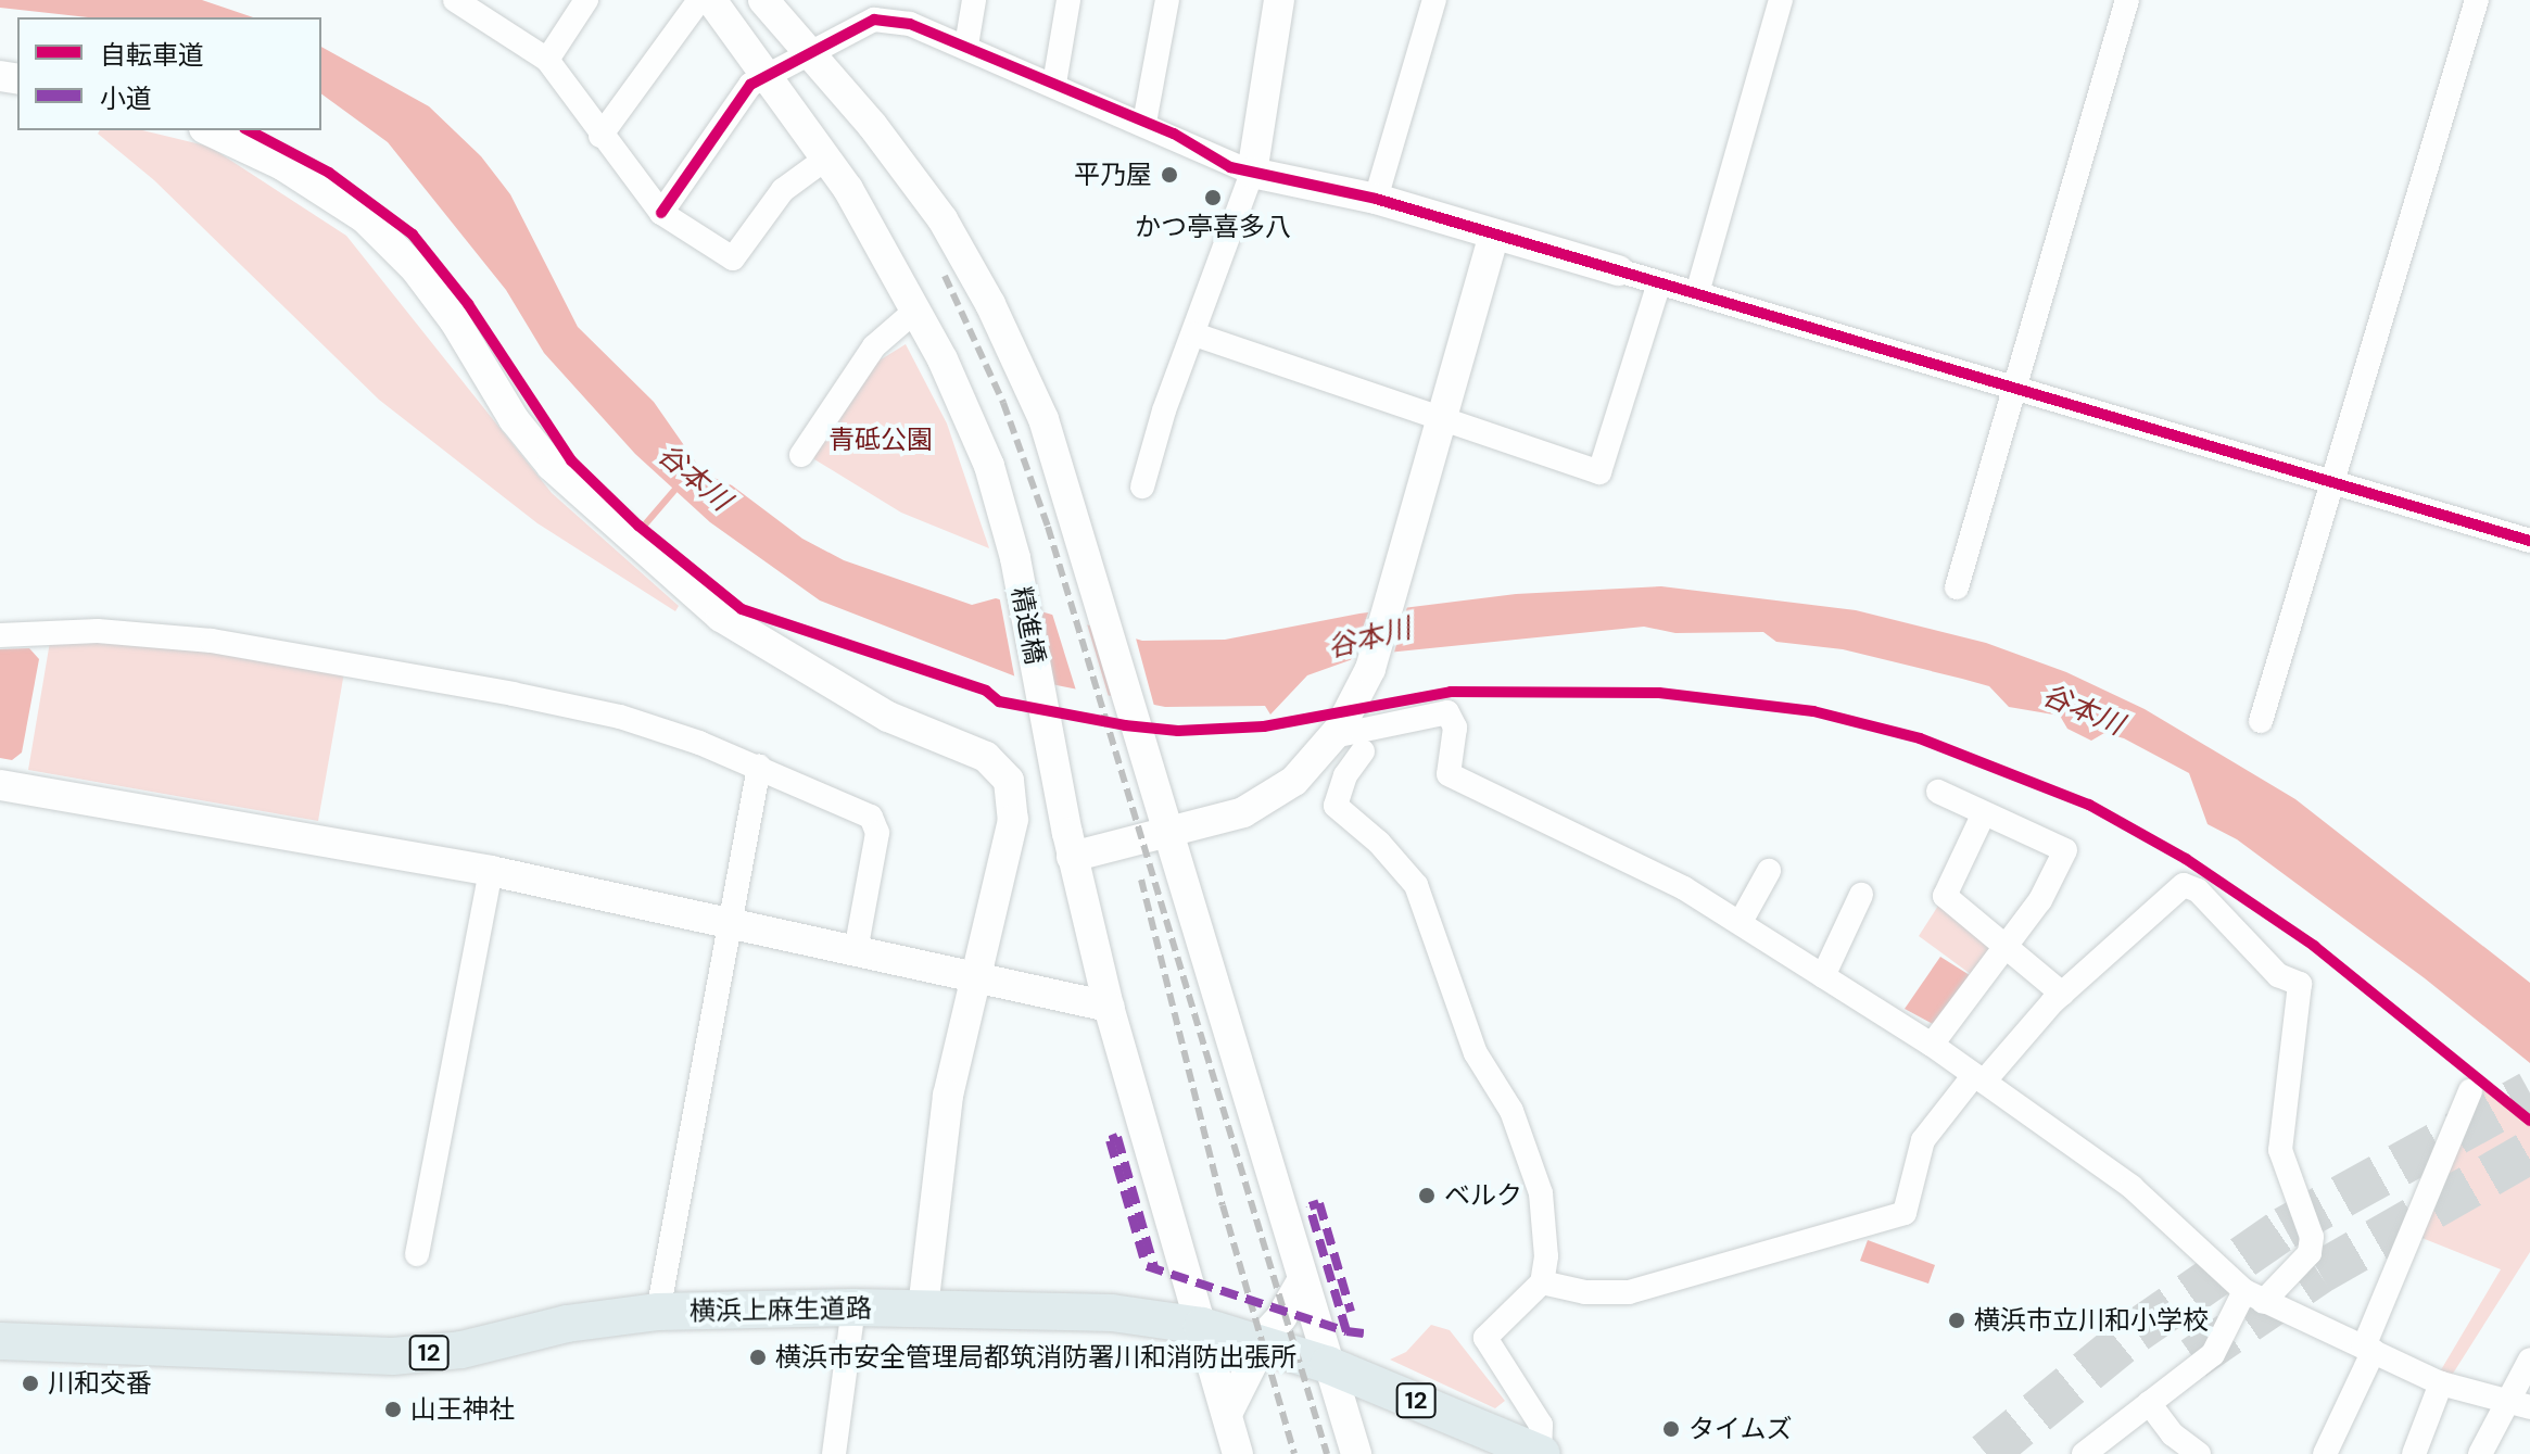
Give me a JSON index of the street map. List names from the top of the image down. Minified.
{"streets":{"main road":["横浜上麻生道路","12"],"street":["精進橋"]},"crossings":[["精進橋","横浜上麻生道路"]],"water":["谷本川"],"parks":["青砥公園"],"places":["平乃屋","かつ亭喜多八","ベルク","横浜市立川和小学校","横浜市安全管理局都筑消防署川和消防出張所","川和交番","山王神社","タイムズ"],"legend":["自転車道","小道"]}
